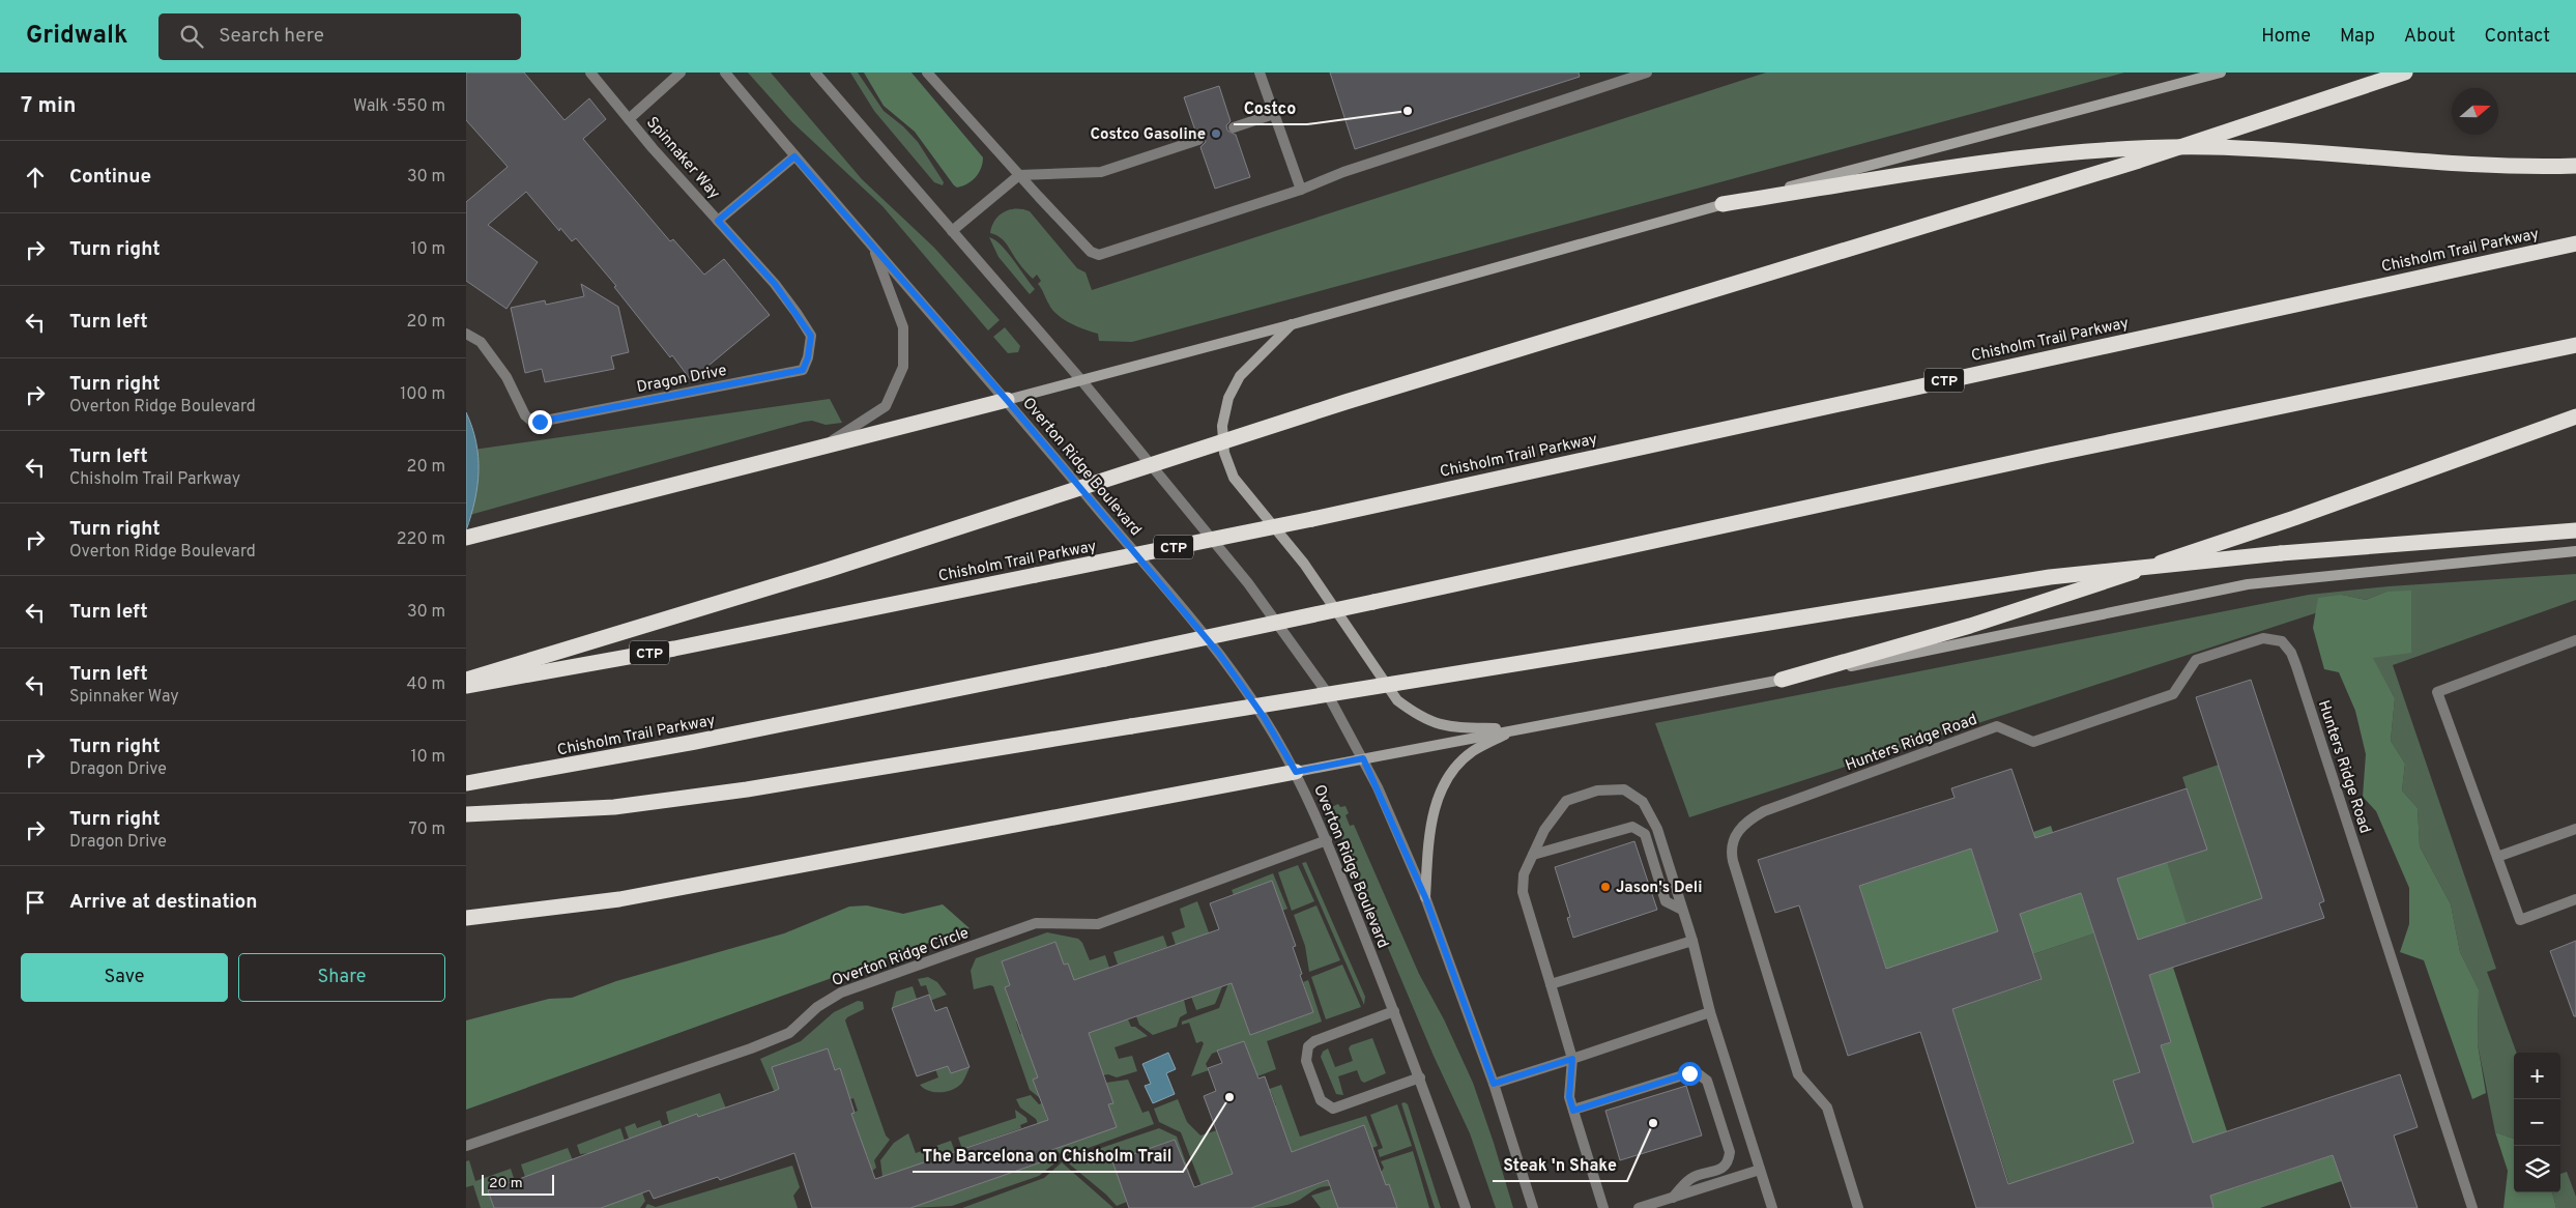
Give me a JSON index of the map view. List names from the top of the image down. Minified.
{"streets":{"highway":["Chisholm Trail Parkway","CTP"],"street":["Spinnaker Way","Dragon Drive","Overton Ridge Boulevard","Hunters Ridge Road","Overton Ridge Circle"]},"crossings":[["Spinnaker Way","Dragon Drive"],["Overton Ridge Boulevard","Overton Ridge Circle"]],"places":["Costco","Costco Gasoline","Jason's Deli","The Barcelona on Chisholm Trail","Steak 'n Shake"],"scale_bar":"20 m","north":"right","page":{"header":"Gridwalk","search":"Search here","nav":["Home","Map","About","Contact"],"heading":["7 min","Walk · 550 m"],"list":[["Continue","30 m"],["Turn right","10 m"],["Turn left","20 m"],["Turn right","Overton Ridge Boulevard","100 m"],["Turn left","Chisholm Trail Parkway","20 m"],["Turn right","Overton Ridge Boulevard","220 m"],["Turn left","30 m"],["Turn left","Spinnaker Way","40 m"],["Turn right","Dragon Drive","10 m"],["Turn right","Dragon Drive","70 m"],"Arrive at destination"],"buttons":["Save","Share"],"map_buttons":["+","−"],"scale":"20 m"}}
